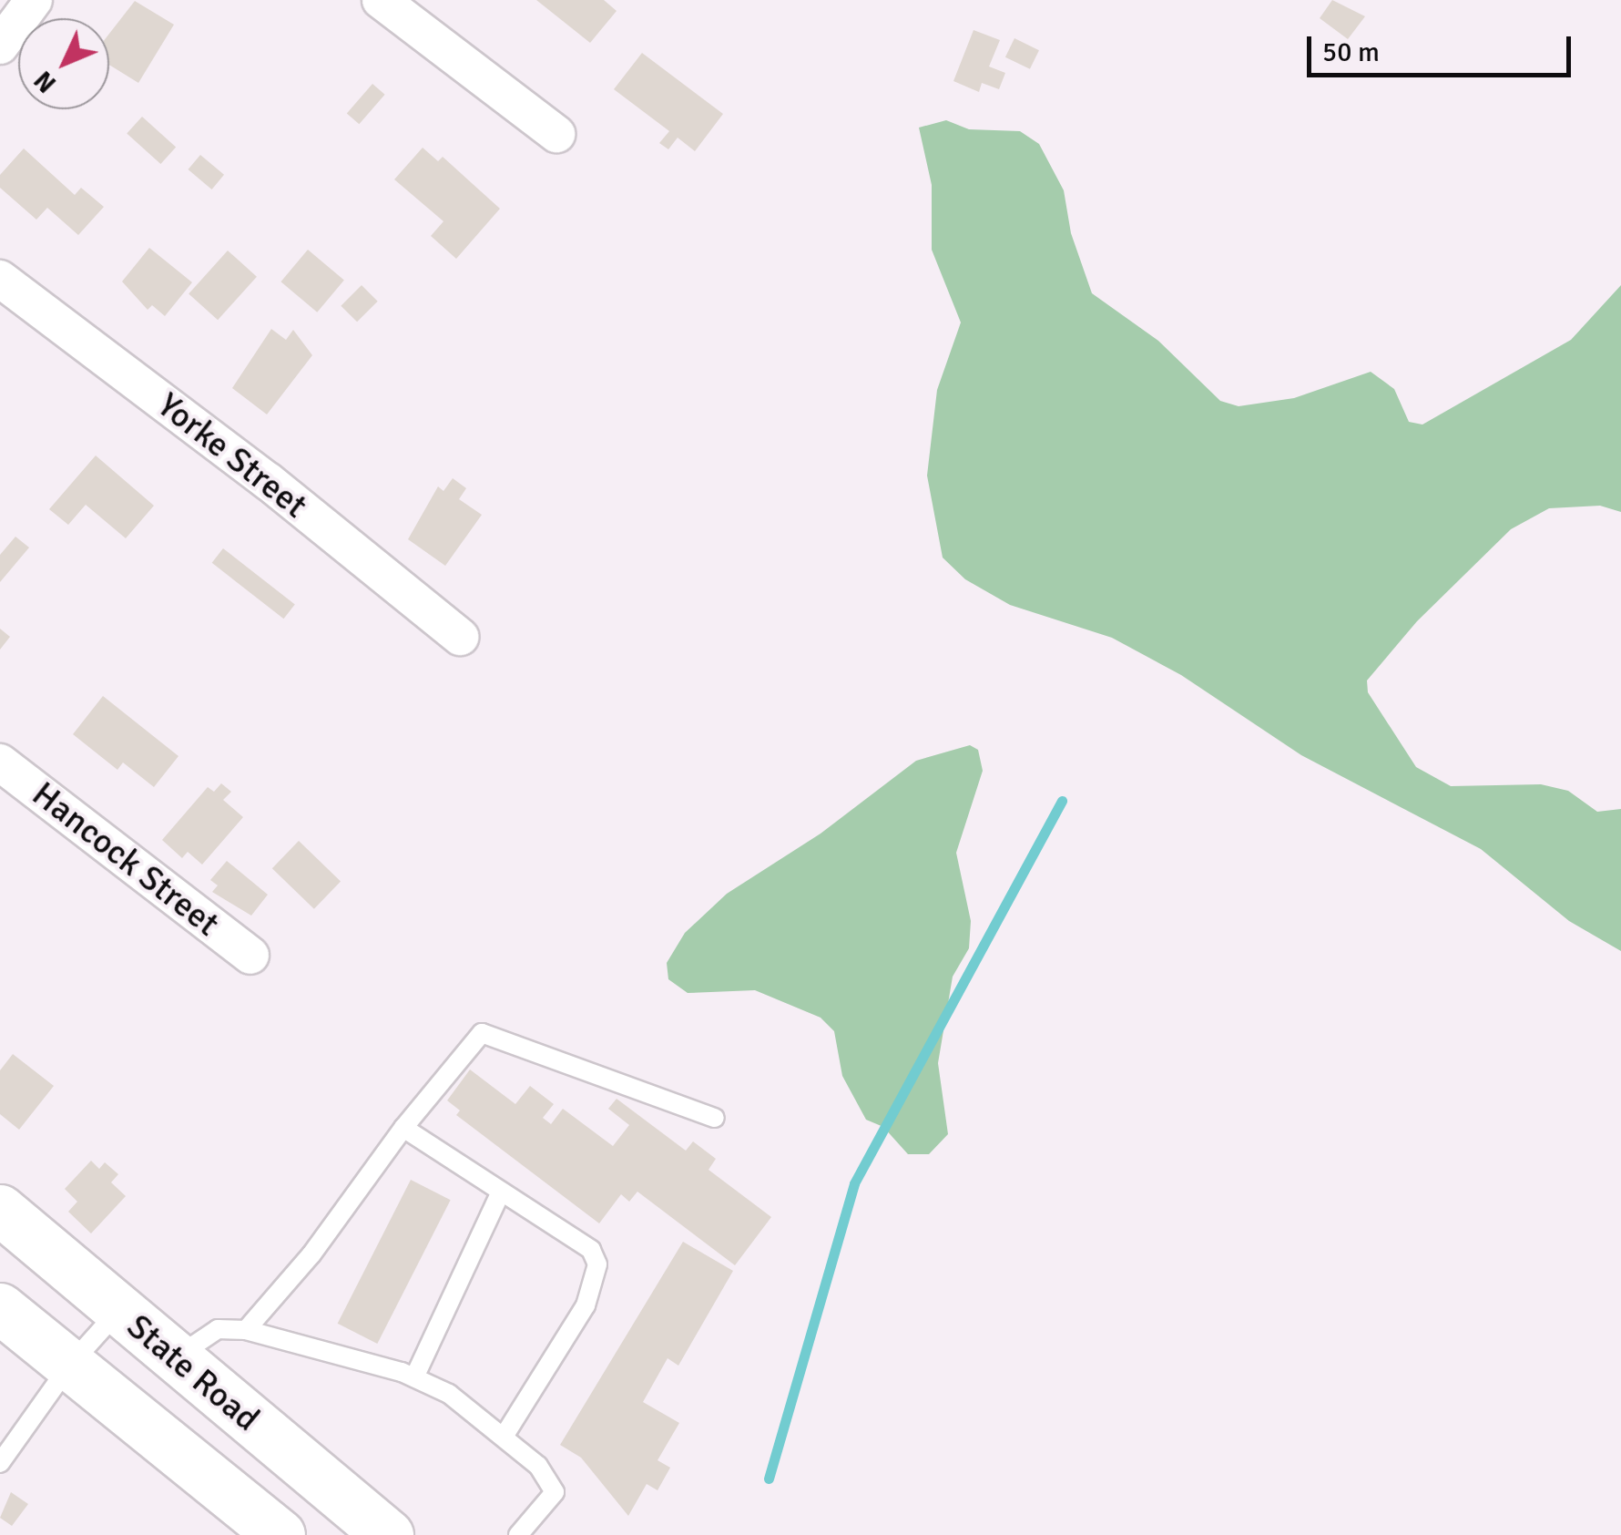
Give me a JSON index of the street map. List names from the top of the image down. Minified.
{"streets":{"main road":["State Road"],"street":["Yorke Street","Hancock Street"]},"scale_bar":"50 m","north":"bottom left"}
